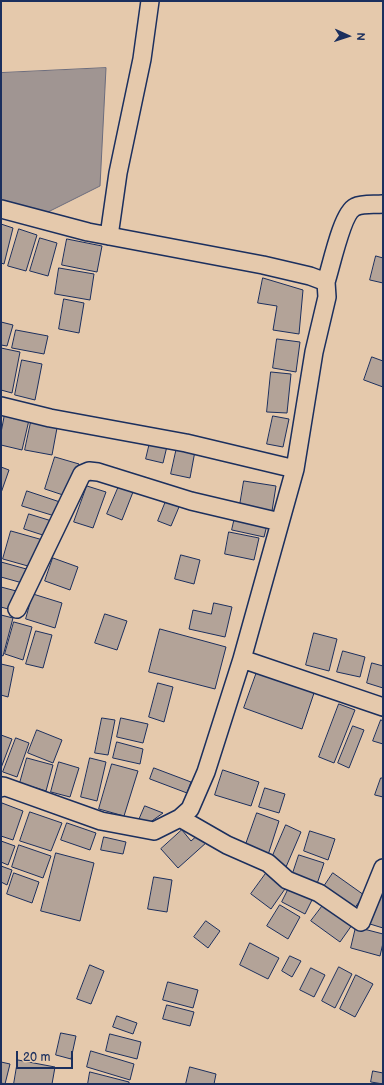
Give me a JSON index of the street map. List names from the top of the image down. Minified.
{"scale_bar":"20 m","north":"right"}
